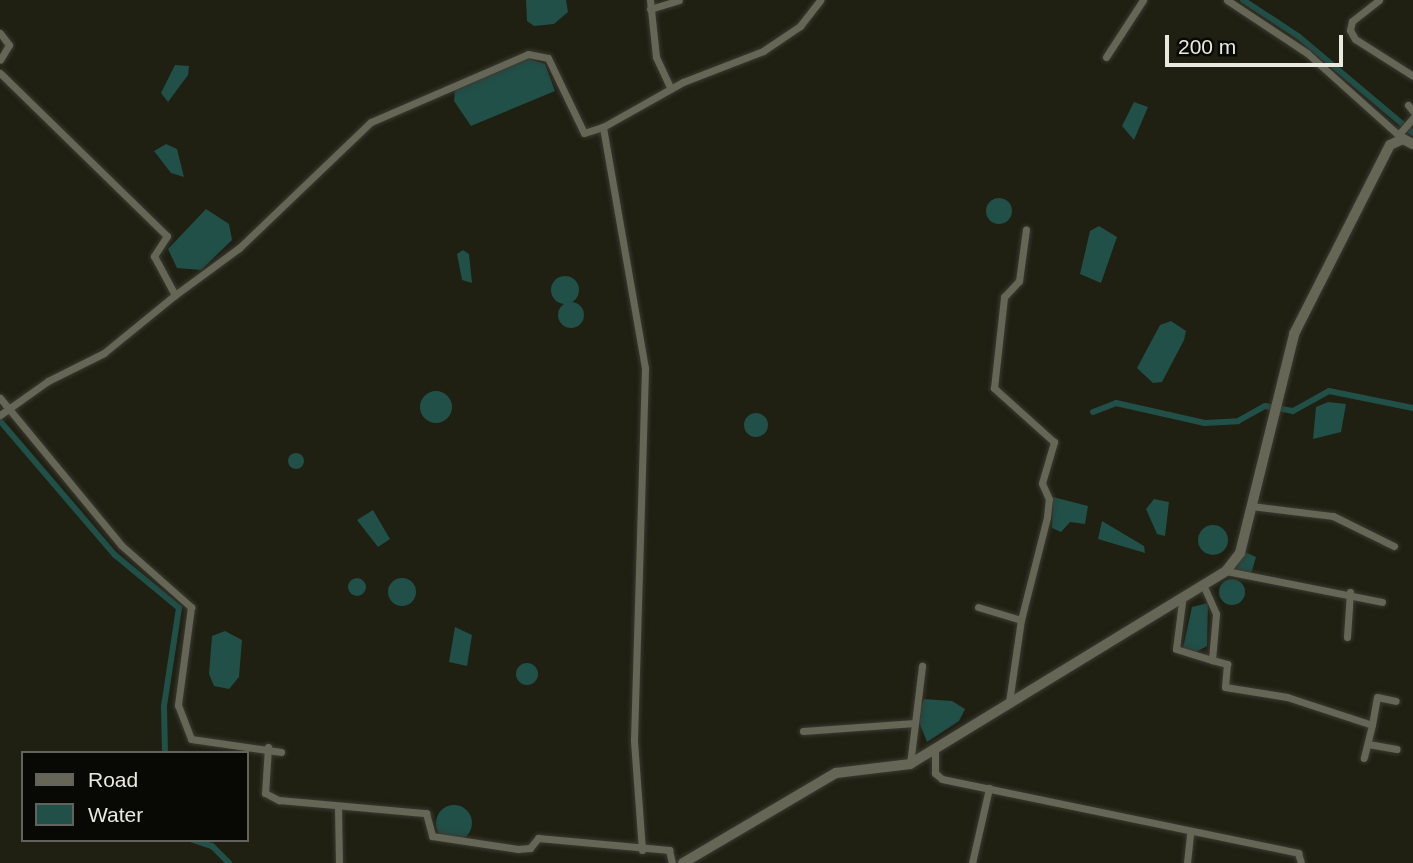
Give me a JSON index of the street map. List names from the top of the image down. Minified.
{"legend":["Road","Water"],"scale_bar":"200 m"}
